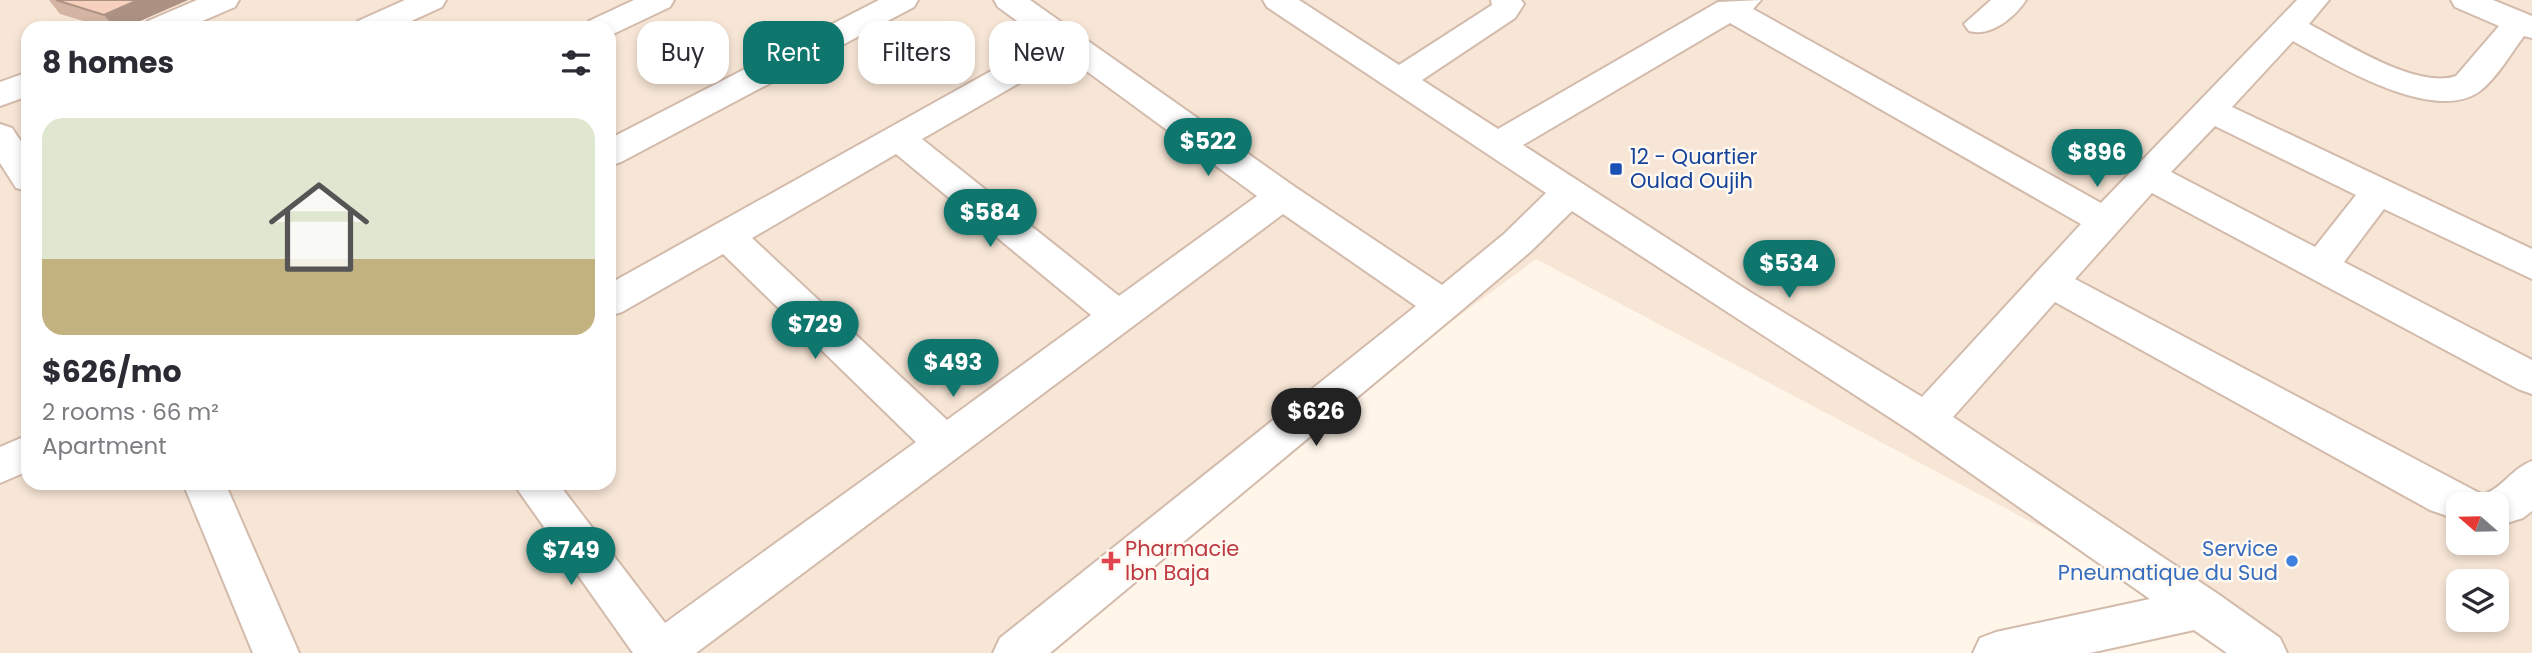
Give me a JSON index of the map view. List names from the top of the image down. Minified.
{"places":{"transit":["12 - Quartier Oulad Oujih"],"health":["Pharmacie Ibn Baja"],"other":["Service Pneumatique du Sud"]},"north":"left","page":{"chip":["Buy","Rent","Filters","New"],"heading":"8 homes","list":[{"name":"$626/mo","note":"2 rooms · 66 m² · Apartment"}],"price":["$522","$896","$584","$534","$729","$493","$626","$749"]}}
